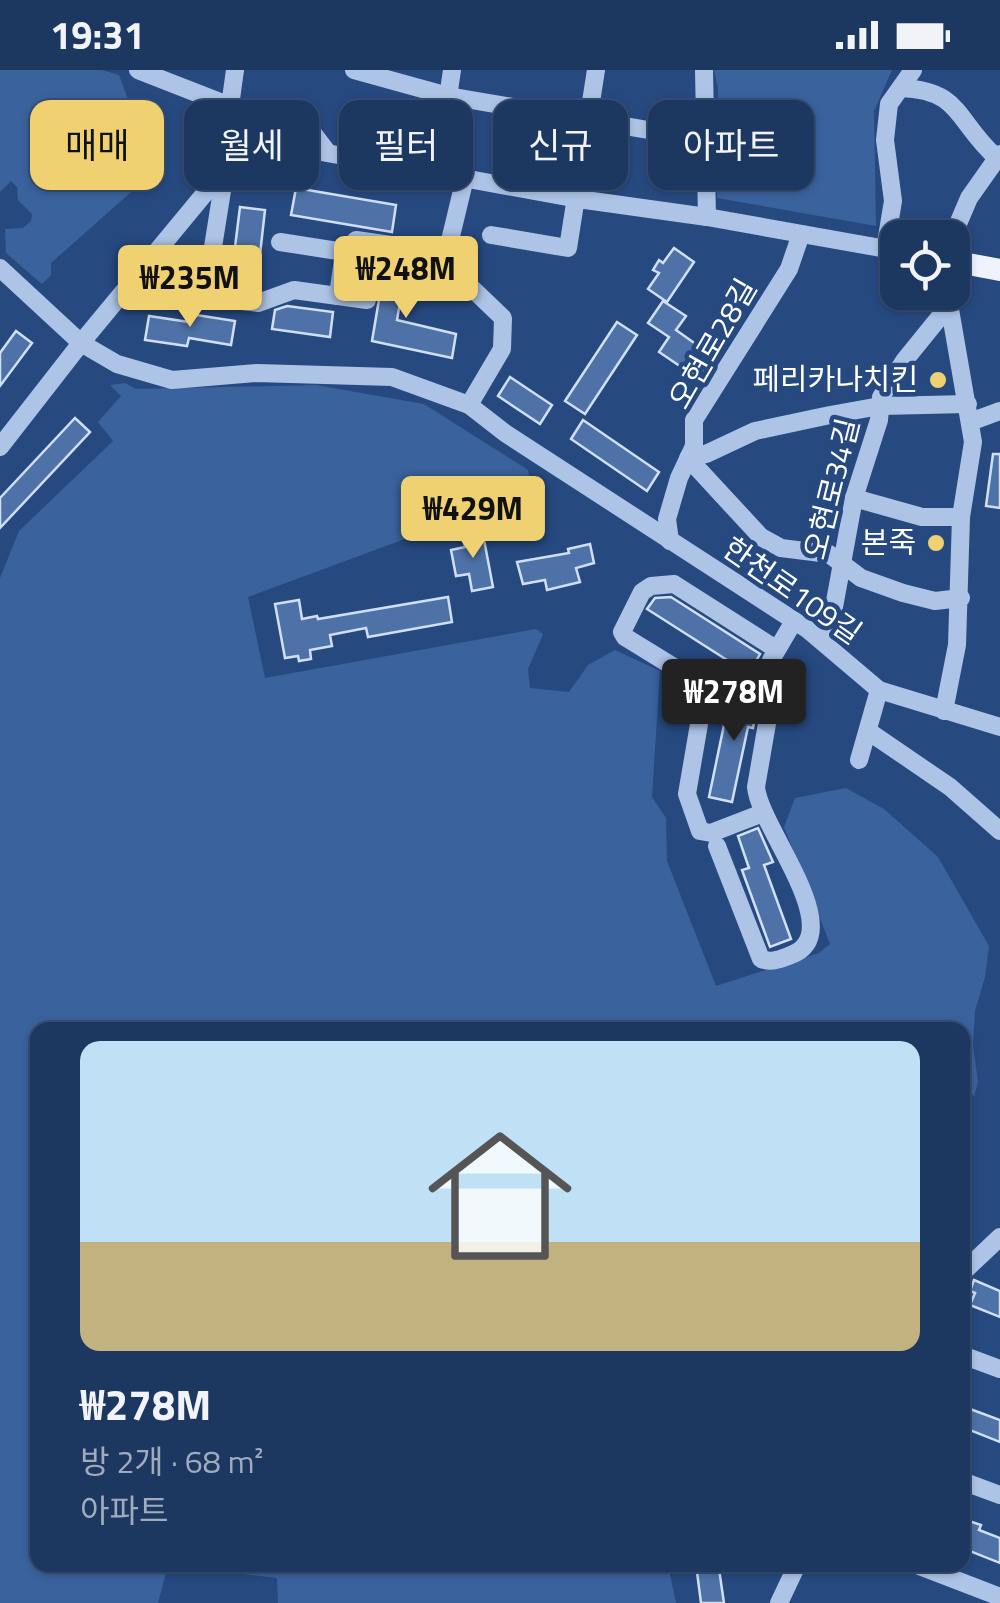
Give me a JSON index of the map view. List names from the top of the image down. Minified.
{"streets":{"street":["오현로28길","오현로34길","한천로109길"]},"crossings":[["오현로28길","오현로34길"],["오현로28길","한천로109길"],["오현로34길","한천로109길"]],"places":["페리카나치킨","본죽"],"page":{"status":"19:31","chip":["매매","월세","필터","신규","아파트"],"price":["₩248M","₩235M","₩429M","₩278M"],"list":[{"name":"₩278M","note":"방 2개 · 68 m² · 아파트"}]}}
